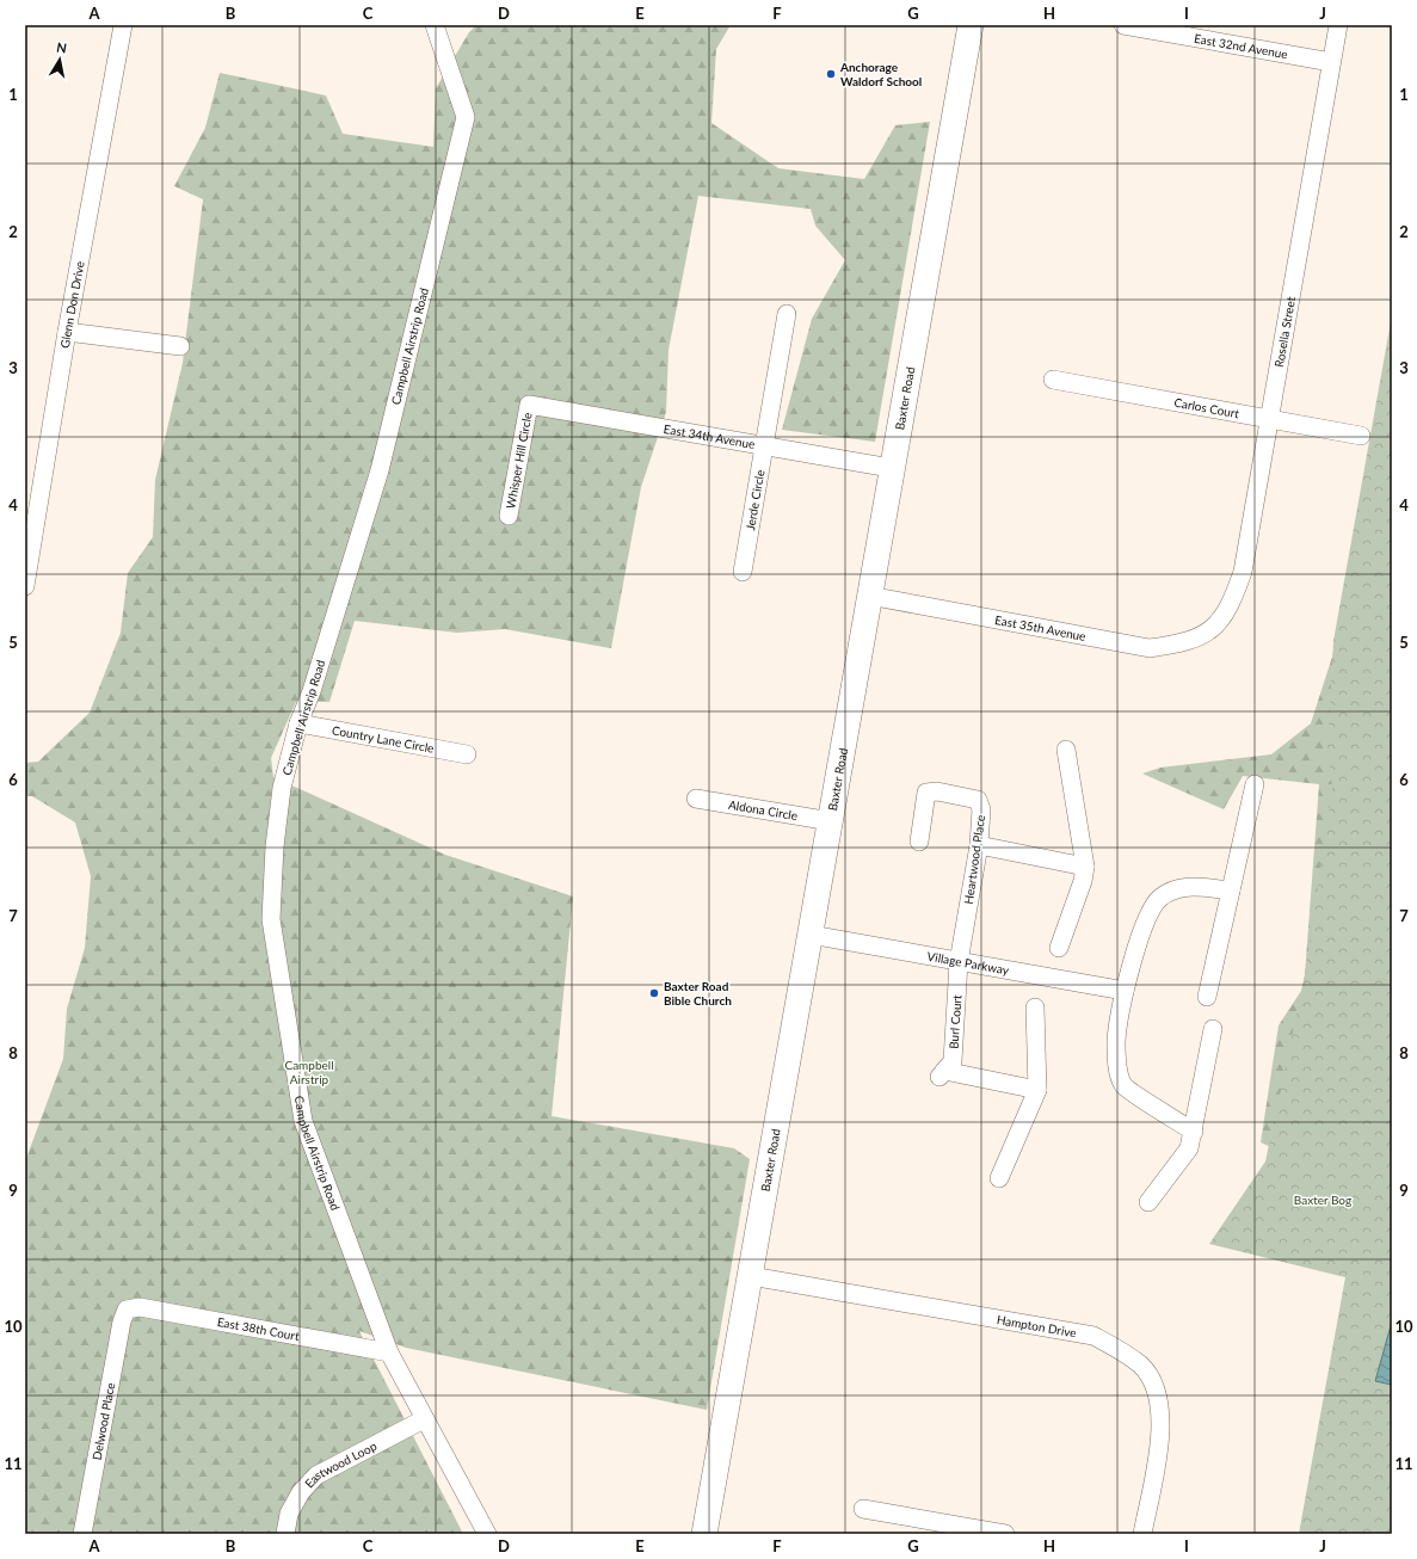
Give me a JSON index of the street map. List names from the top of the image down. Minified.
{"streets":{"street":["East 32nd Avenue","Glenn Don Drive","Rosella Street","Campbell Airstrip Road","Baxter Road","Carlos Court","East 34th Avenue","Whisper Hill Circle","Jerde Circle","East 35th Avenue","Country Lane Circle","Aldona Circle","Heartwood Place","Village Parkway","Burl Court","Hampton Drive","East 38th Court","Delwood Place","Eastwood Loop"]},"crossings":[["East 32nd Avenue","Rosella Street"],["Rosella Street","Carlos Court"],["Rosella Street","East 35th Avenue"],["Campbell Airstrip Road","Country Lane Circle"],["Campbell Airstrip Road","East 38th Court"],["Campbell Airstrip Road","Eastwood Loop"],["Baxter Road","East 34th Avenue"],["Baxter Road","East 35th Avenue"],["Baxter Road","Aldona Circle"],["Baxter Road","Village Parkway"],["Baxter Road","Hampton Drive"],["East 34th Avenue","Whisper Hill Circle"],["East 34th Avenue","Jerde Circle"],["Heartwood Place","Village Parkway"],["Heartwood Place","Burl Court"],["Village Parkway","Burl Court"],["East 38th Court","Delwood Place"]],"parks":["Campbell Airstrip","Baxter Bog"],"places":["Anchorage Waldorf School","Baxter Road Bible Church"],"north":"top","grid":{"columns":["A","B","C","D","E","F","G","H","I","J"],"rows":["1","2","3","4","5","6","7","8","9","10","11"]}}
